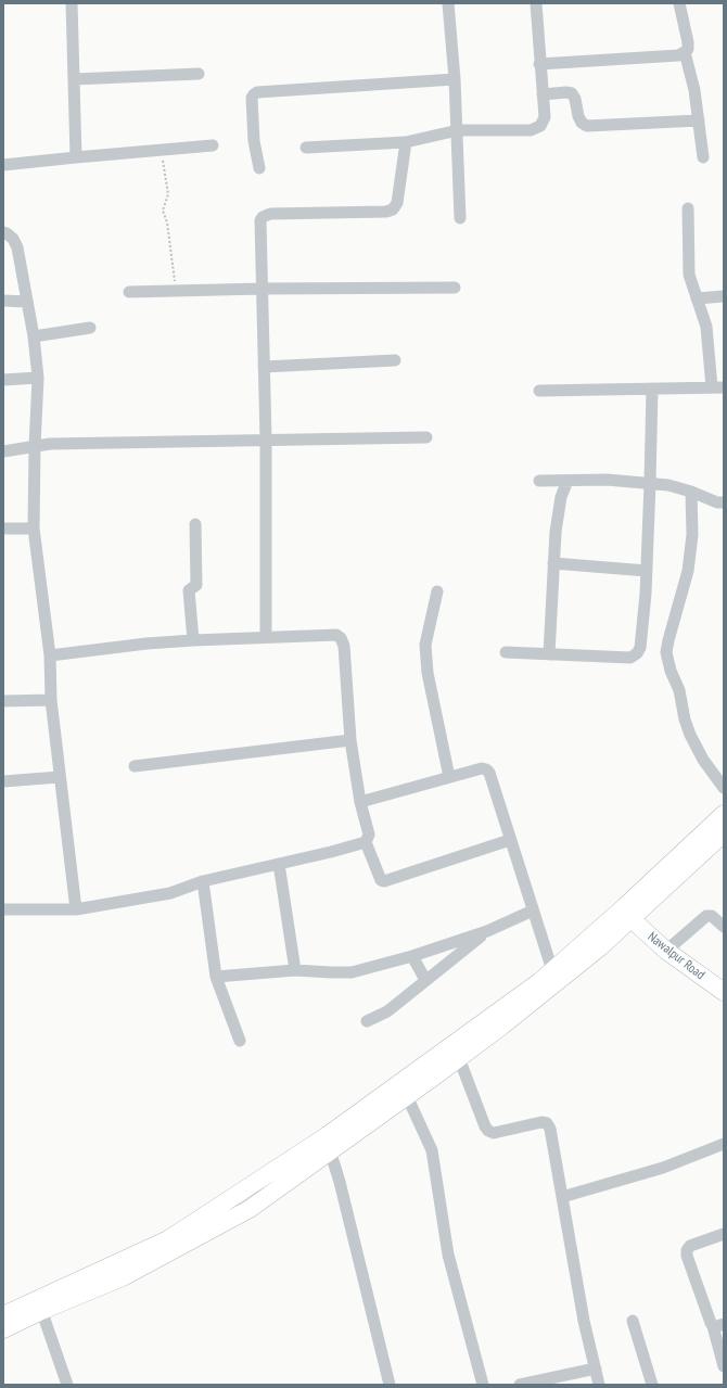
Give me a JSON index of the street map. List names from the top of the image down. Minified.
{"streets":{"street":["Nawalpur Road"]}}
